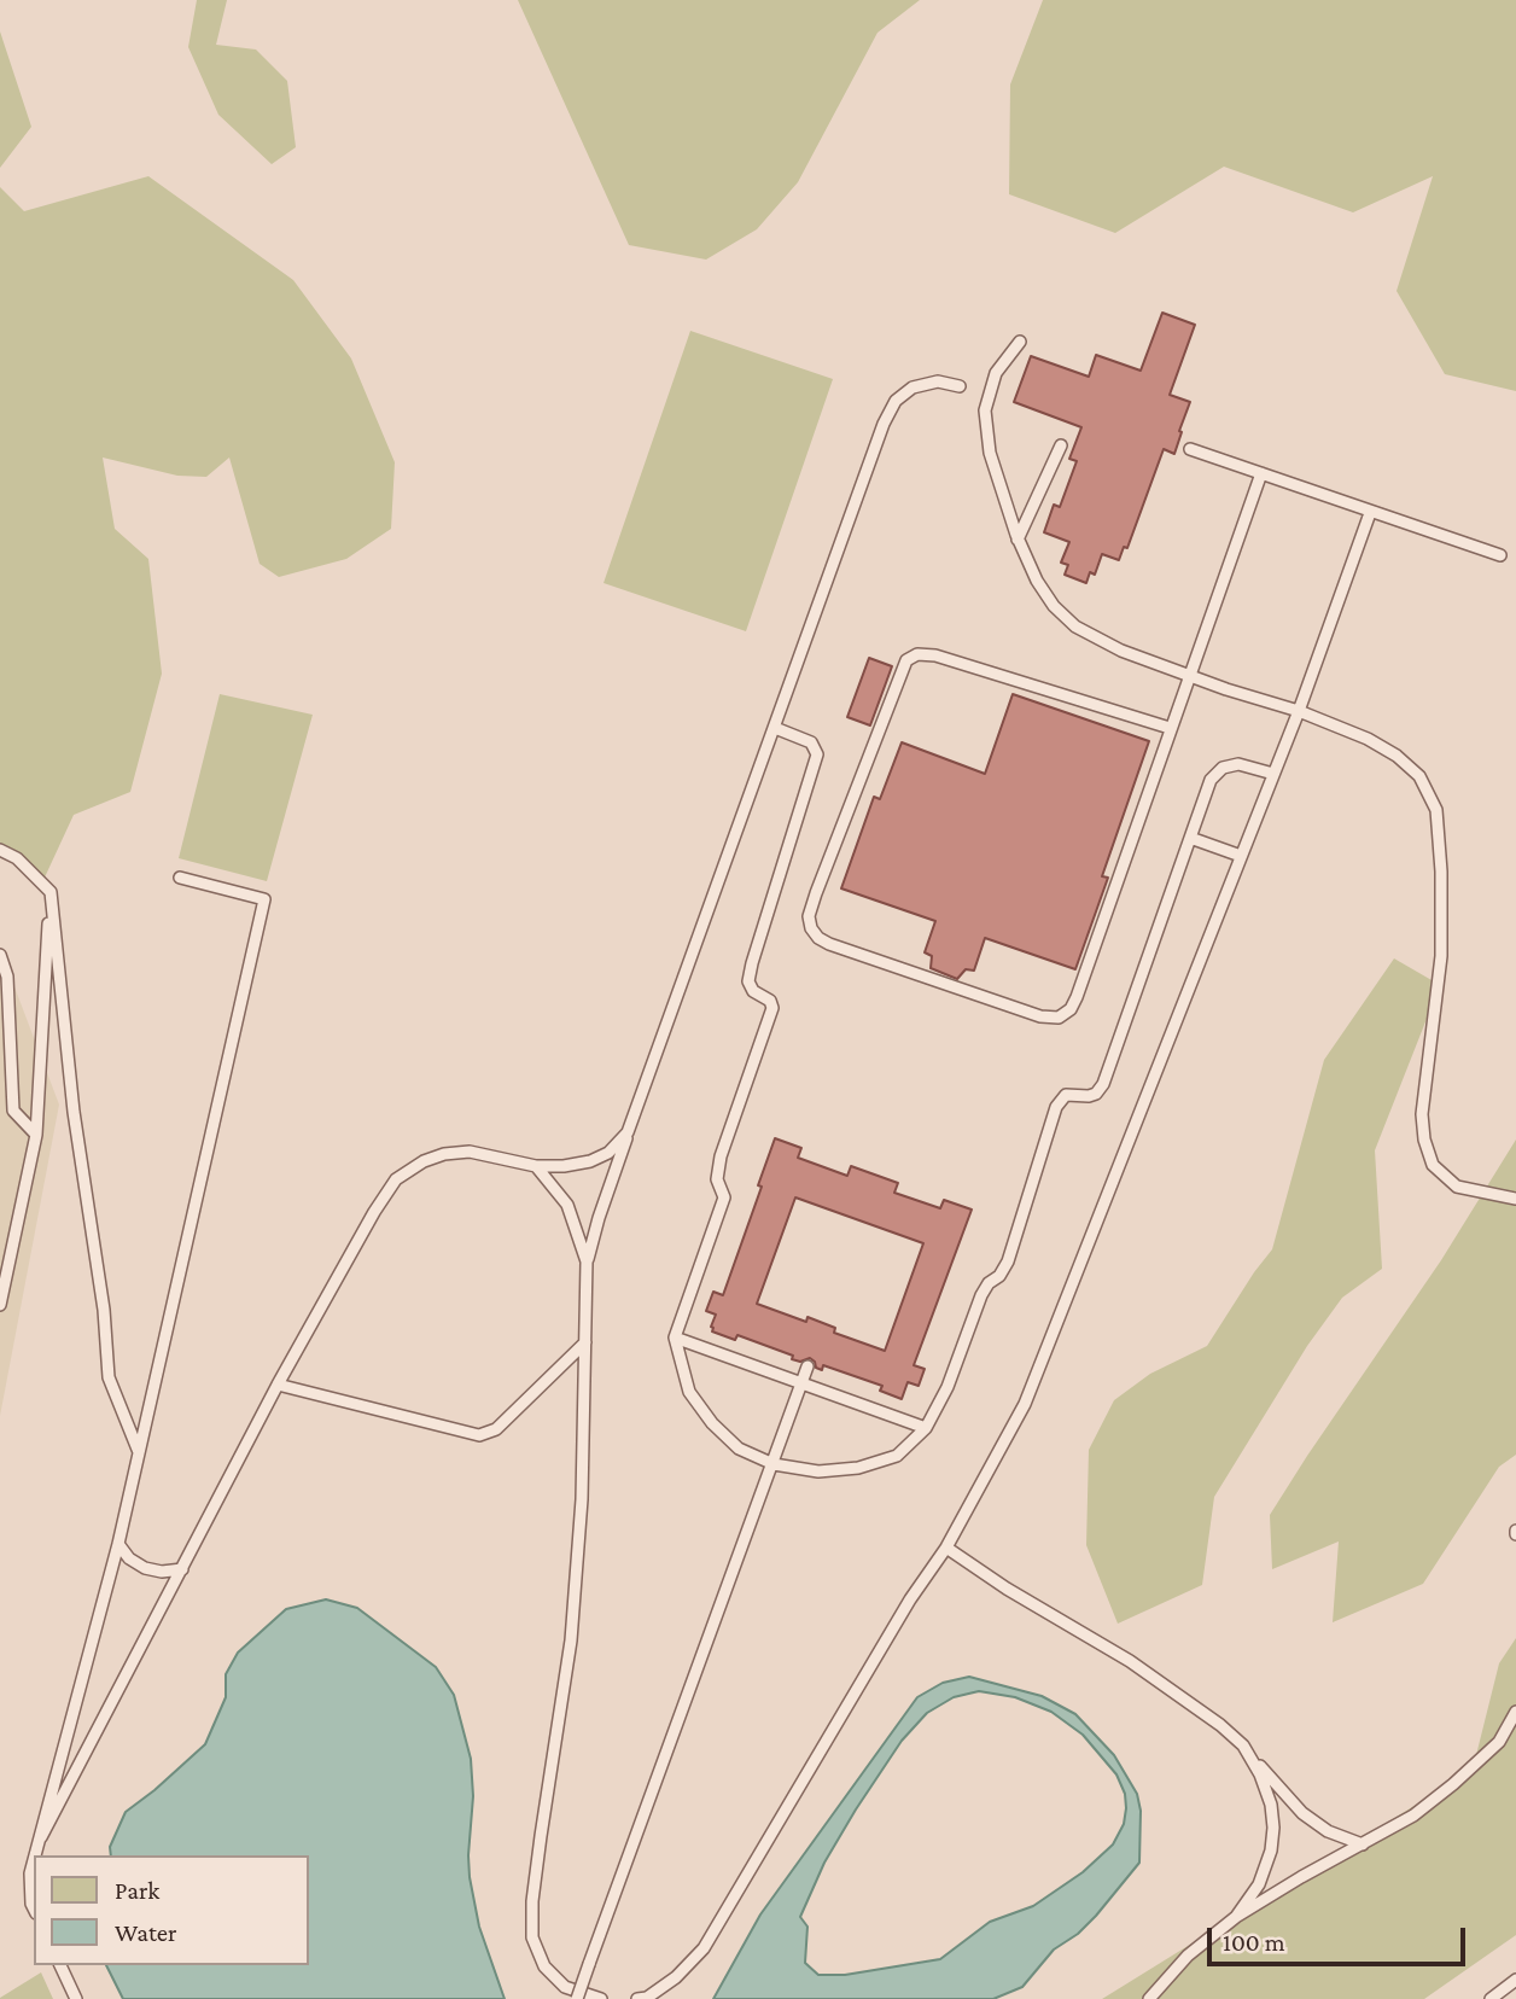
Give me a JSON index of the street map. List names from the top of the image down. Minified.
{"legend":["Park","Water"],"scale_bar":"100 m"}
